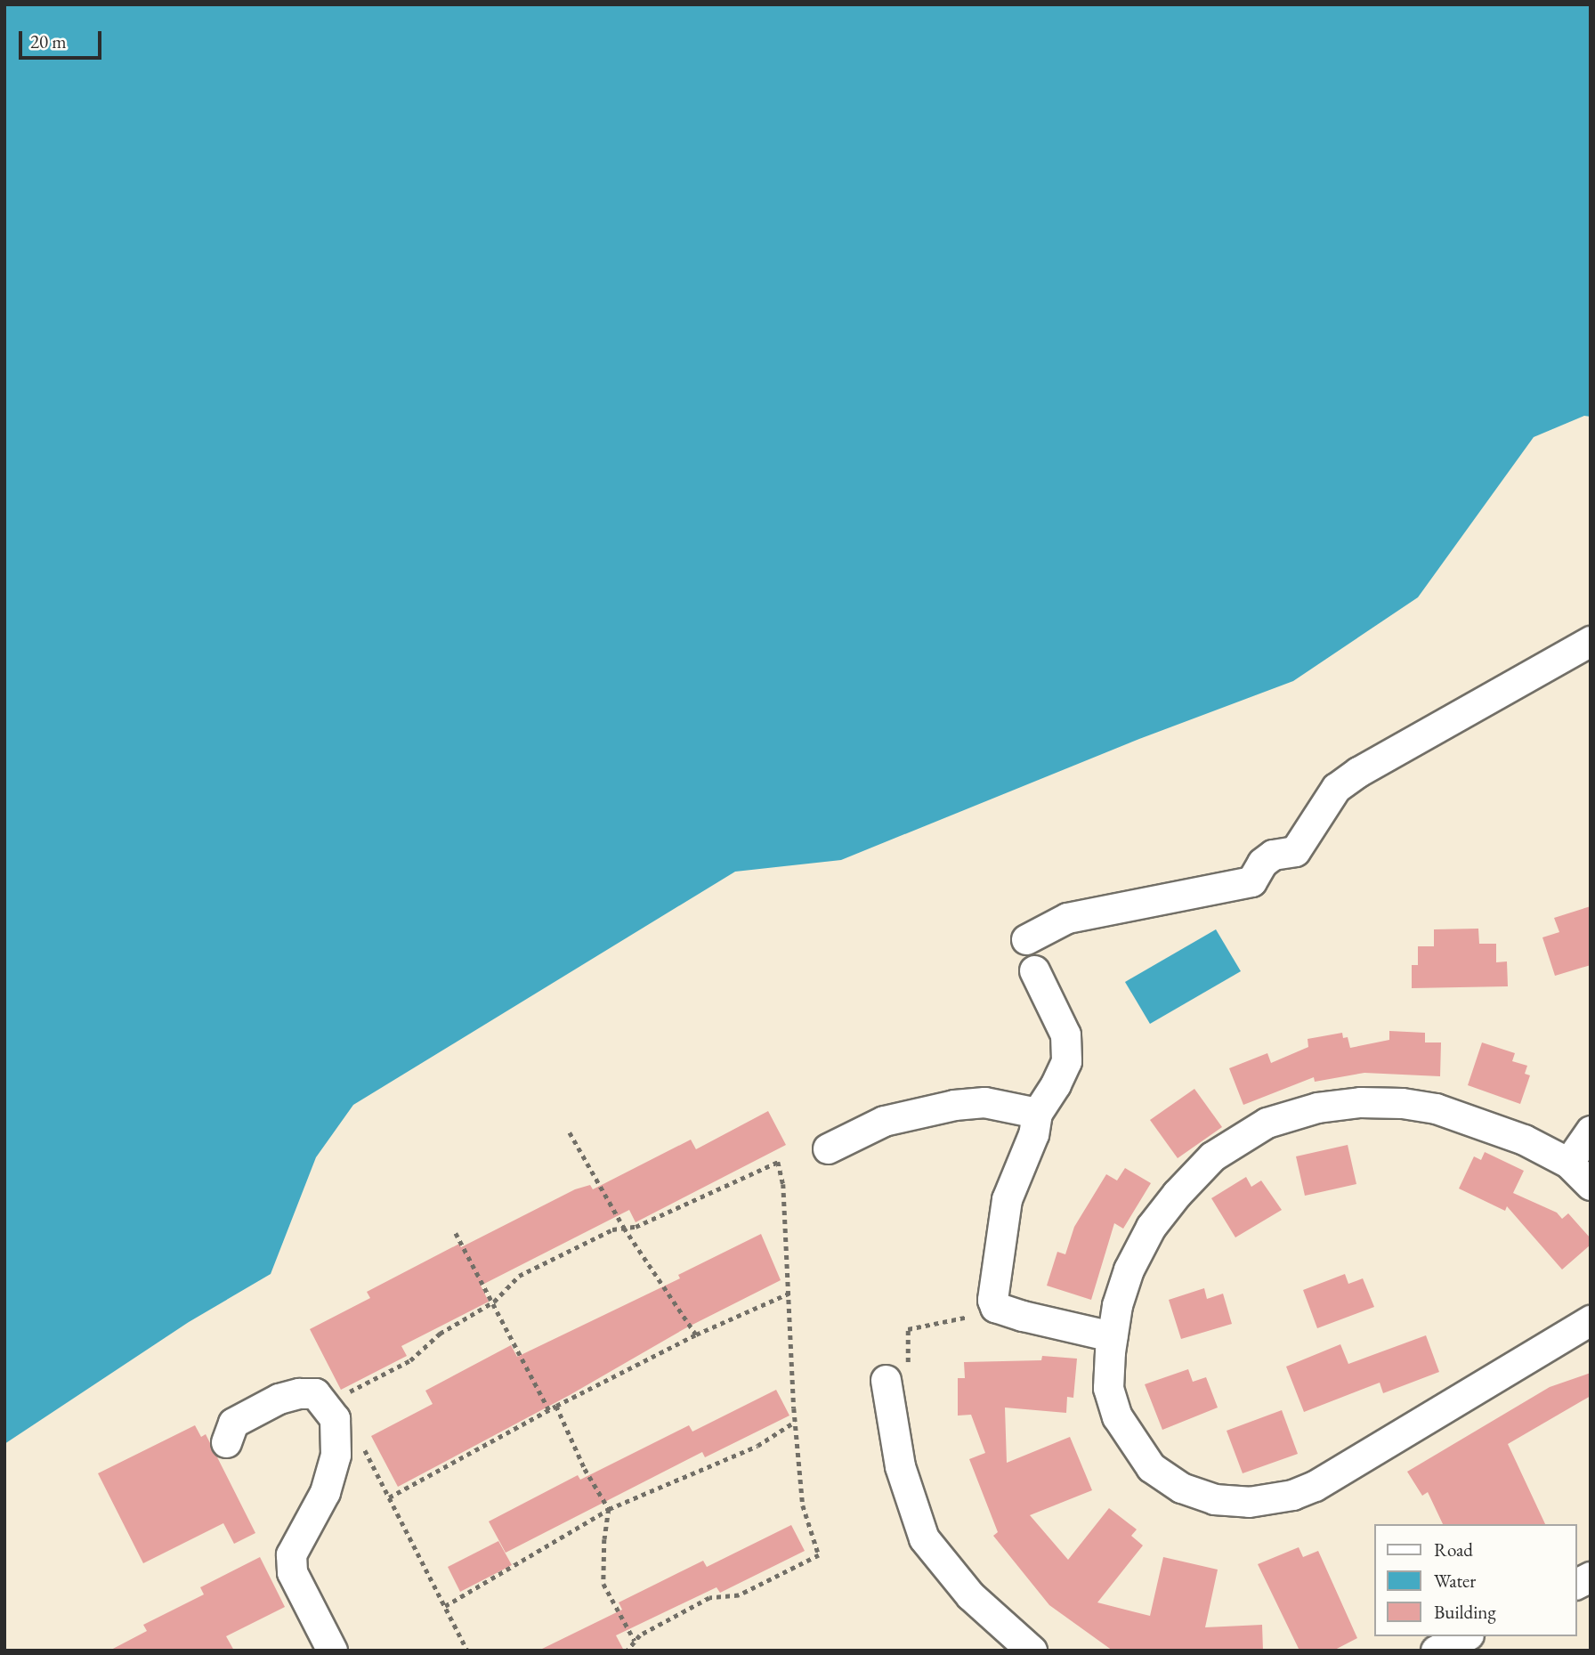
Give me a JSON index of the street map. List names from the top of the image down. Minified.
{"legend":["Road","Water","Building"],"scale_bar":"20 m"}
